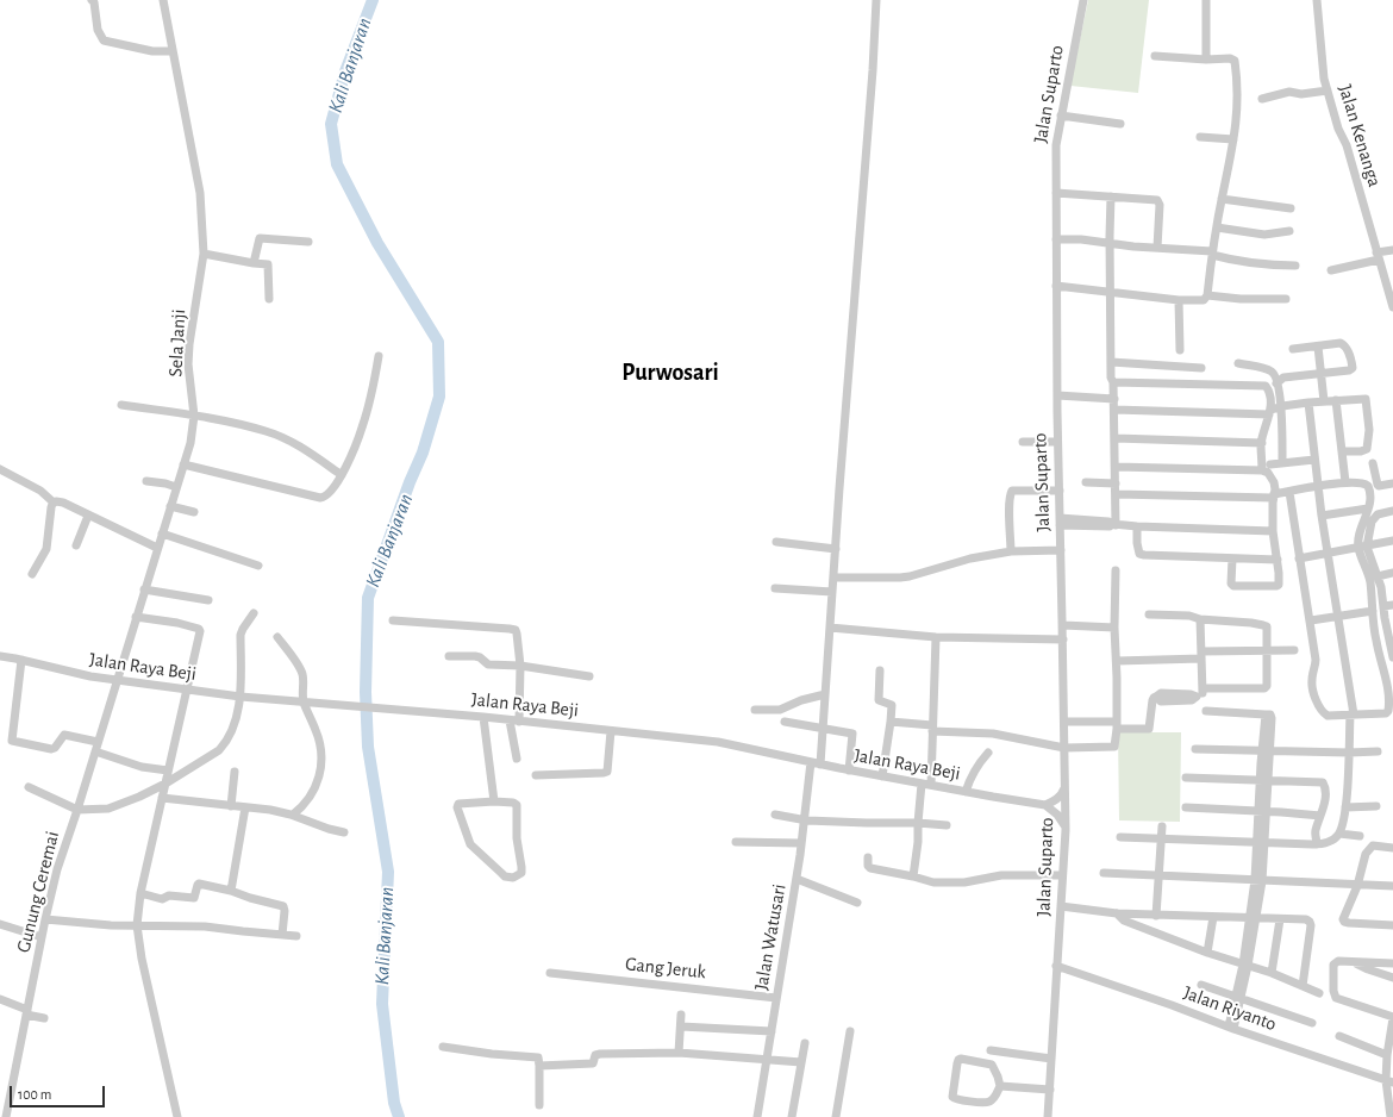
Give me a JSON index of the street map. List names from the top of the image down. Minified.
{"streets":{"street":["Jalan Suparto","Jalan Kenanga","Sela Janji","Jalan Raya Beji","Gunung Ceremai","Jalan Watusari","Gang Jeruk","Jalan Riyanto"]},"crossings":[["Jalan Suparto","Jalan Riyanto"],["Sela Janji","Jalan Raya Beji"],["Sela Janji","Gunung Ceremai"],["Jalan Raya Beji","Gunung Ceremai"],["Jalan Raya Beji","Jalan Watusari"],["Jalan Watusari","Gang Jeruk"]],"districts":["Purwosari"],"water":["Kali Banjaran"],"scale_bar":"100 m"}
